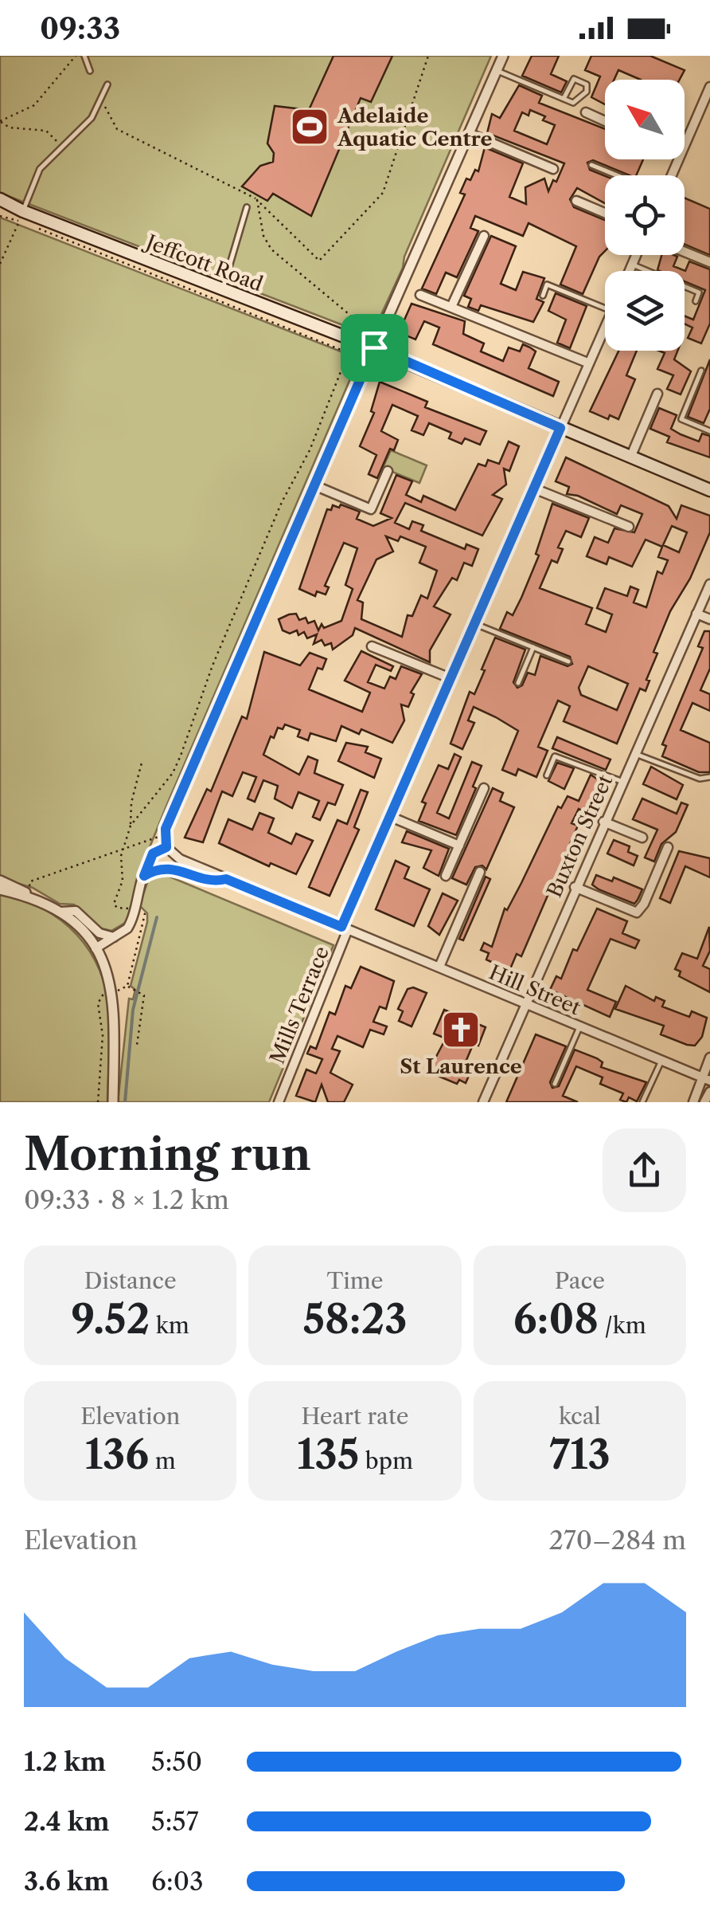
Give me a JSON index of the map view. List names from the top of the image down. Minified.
{"streets":{"main road":["Jeffcott Road"],"street":["Buxton Street","Hill Street","Mills Terrace"]},"crossings":[["Buxton Street","Hill Street"],["Hill Street","Mills Terrace"]],"places":{"sports":["Adelaide Aquatic Centre"],"church":["St Laurence"]},"north":"top left","page":{"status":"09:33","heading":["Morning run","09:33 · 8 × 1.2 km"],"stats":[["Distance","9.52 km"],["Time","58:23"],["Pace","6:08 /km"],["Elevation","136 m"],["Heart rate","135 bpm"],["kcal","713"]],"chart":["Elevation","270–284 m"],"list":[{"name":"1.2 km","note":"5:50"},{"name":"2.4 km","note":"5:57"},{"name":"3.6 km","note":"6:03"}]}}
